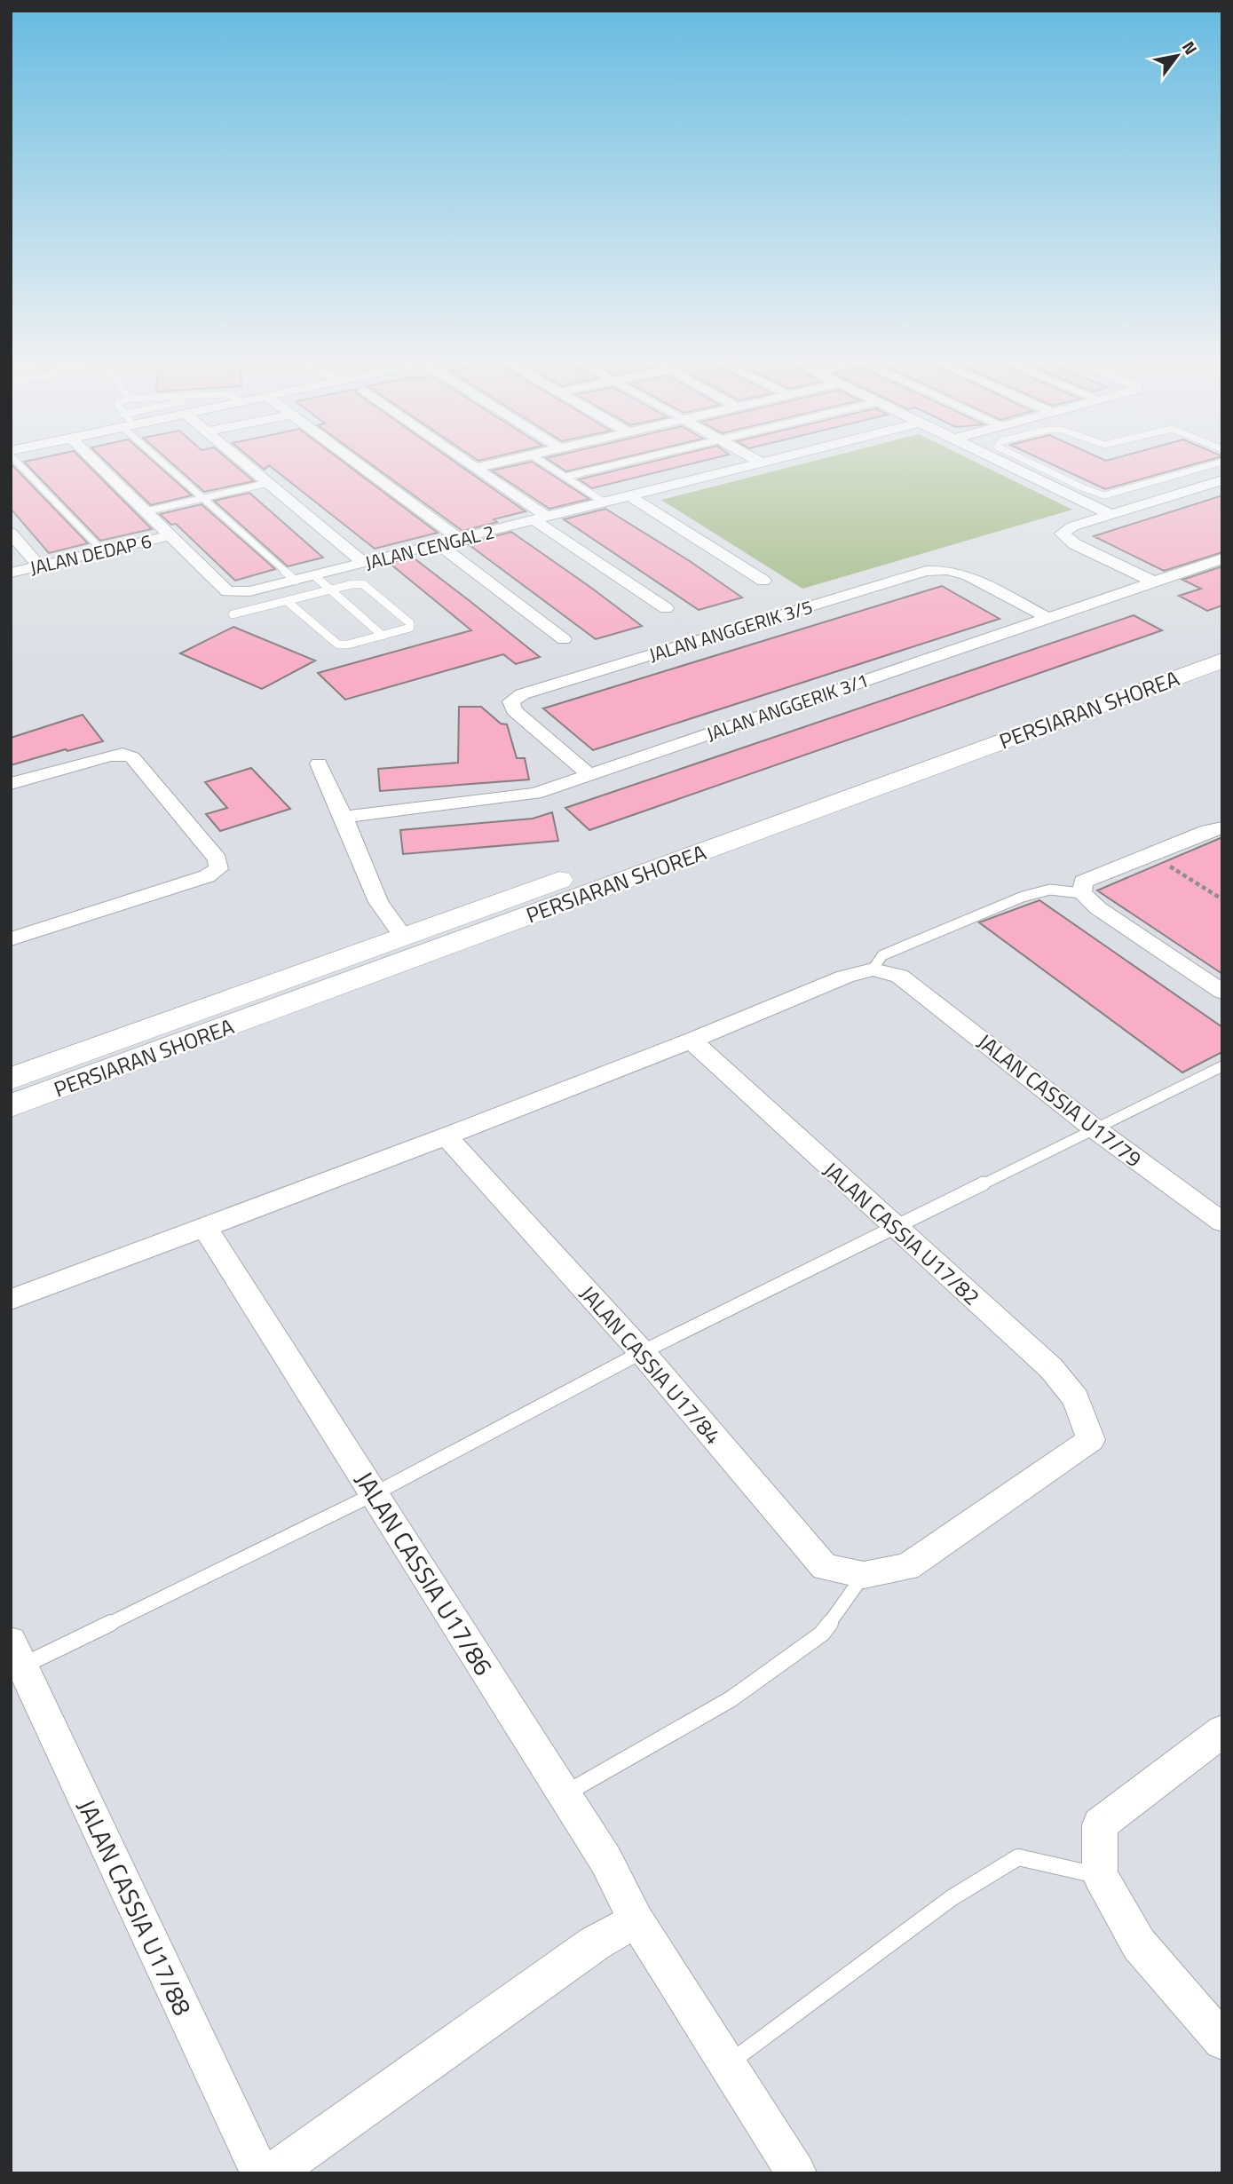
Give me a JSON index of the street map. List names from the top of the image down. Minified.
{"streets":{"main road":["PERSIARAN SHOREA"],"street":["JALAN CENGAL 2","JALAN DEDAP 6","JALAN ANGGERIK 3/5","JALAN ANGGERIK 3/1","JALAN CASSIA U17/79","JALAN CASSIA U17/82","JALAN CASSIA U17/84","JALAN CASSIA U17/86","JALAN CASSIA U17/88"]},"crossings":[["JALAN CENGAL 2","JALAN DEDAP 6"],["JALAN ANGGERIK 3/5","JALAN ANGGERIK 3/1"],["JALAN CASSIA U17/82","JALAN CASSIA U17/84"]],"north":"top right"}
